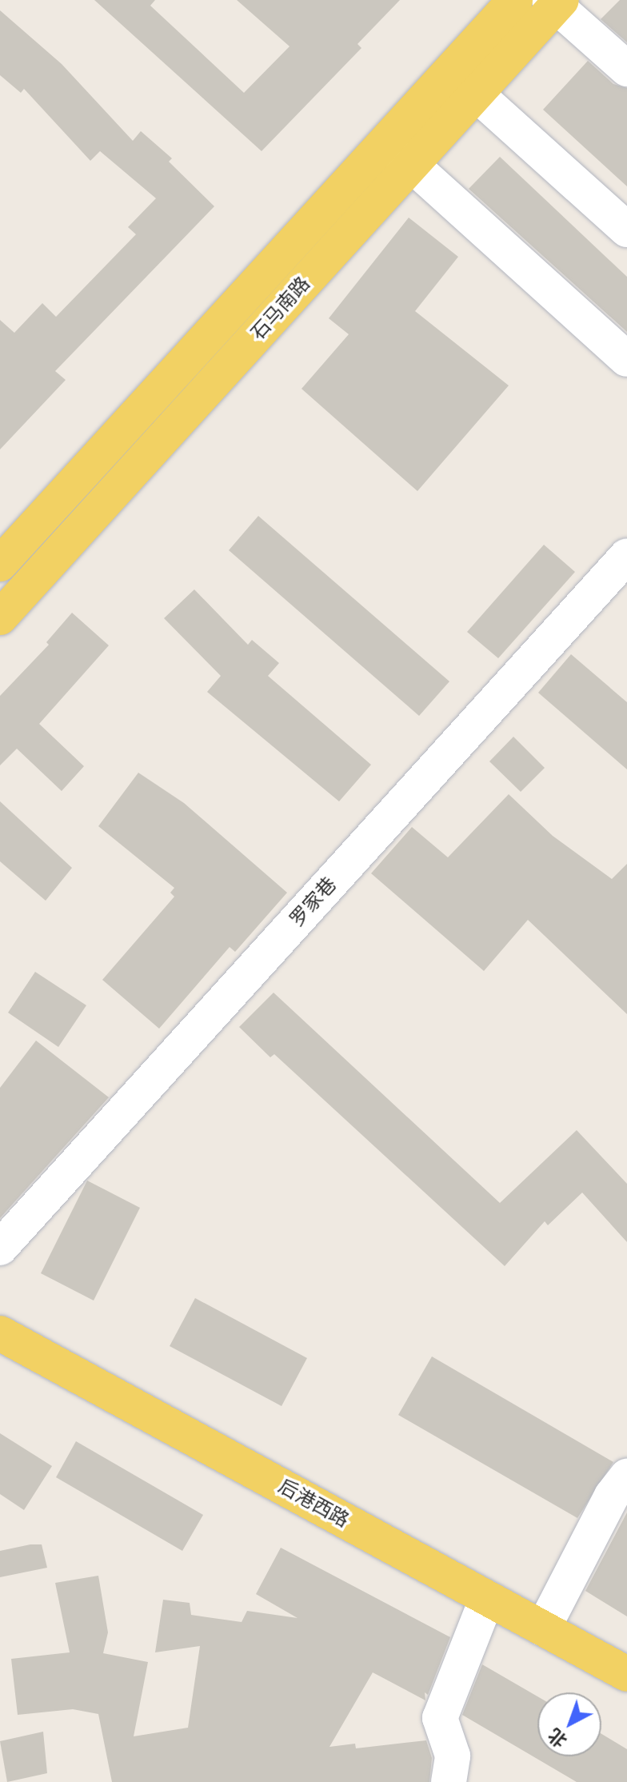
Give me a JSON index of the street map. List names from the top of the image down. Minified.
{"streets":{"main road":["石马南路","后港西路"],"street":["罗家巷"]},"north":"bottom left"}
